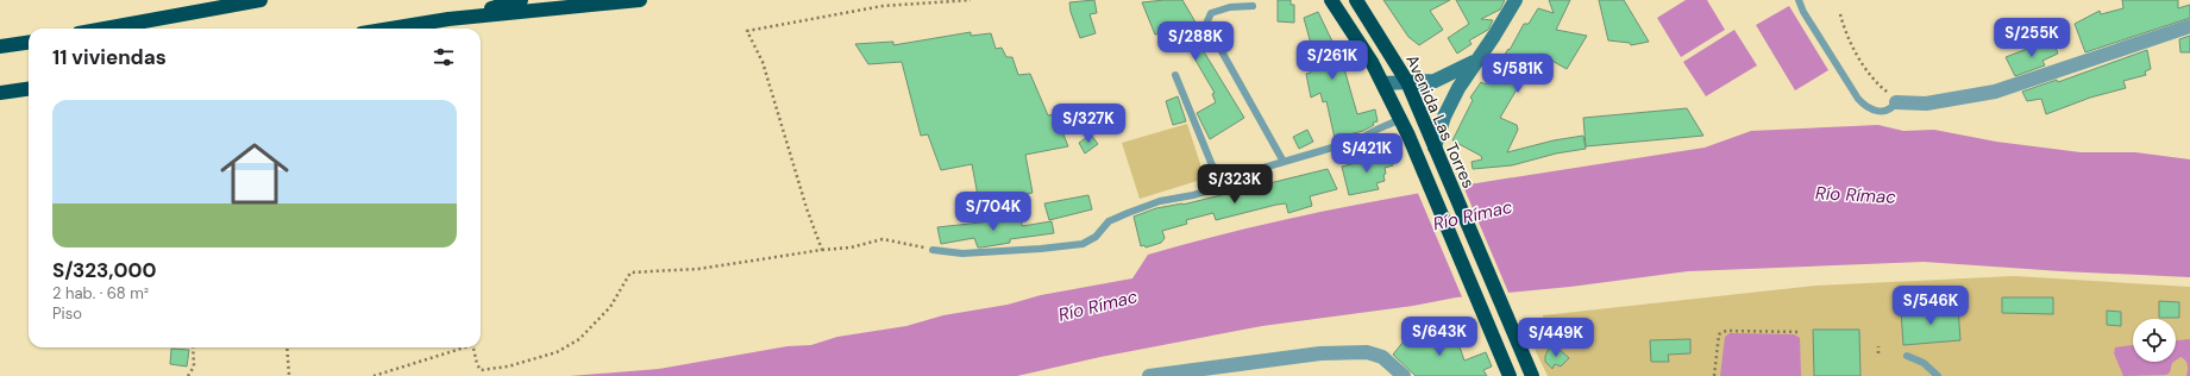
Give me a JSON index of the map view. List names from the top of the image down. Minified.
{"streets":{"highway":["Avenida Las Torres"]},"water":["Río Rímac"],"page":{"price":["S/255K","S/288K","S/261K","S/581K","S/327K","S/421K","S/323K","S/704K","S/546K","S/643K","S/449K"],"heading":"11 viviendas","list":[{"name":"S/323,000","note":"2 hab. · 68 m² · Piso"}]}}
